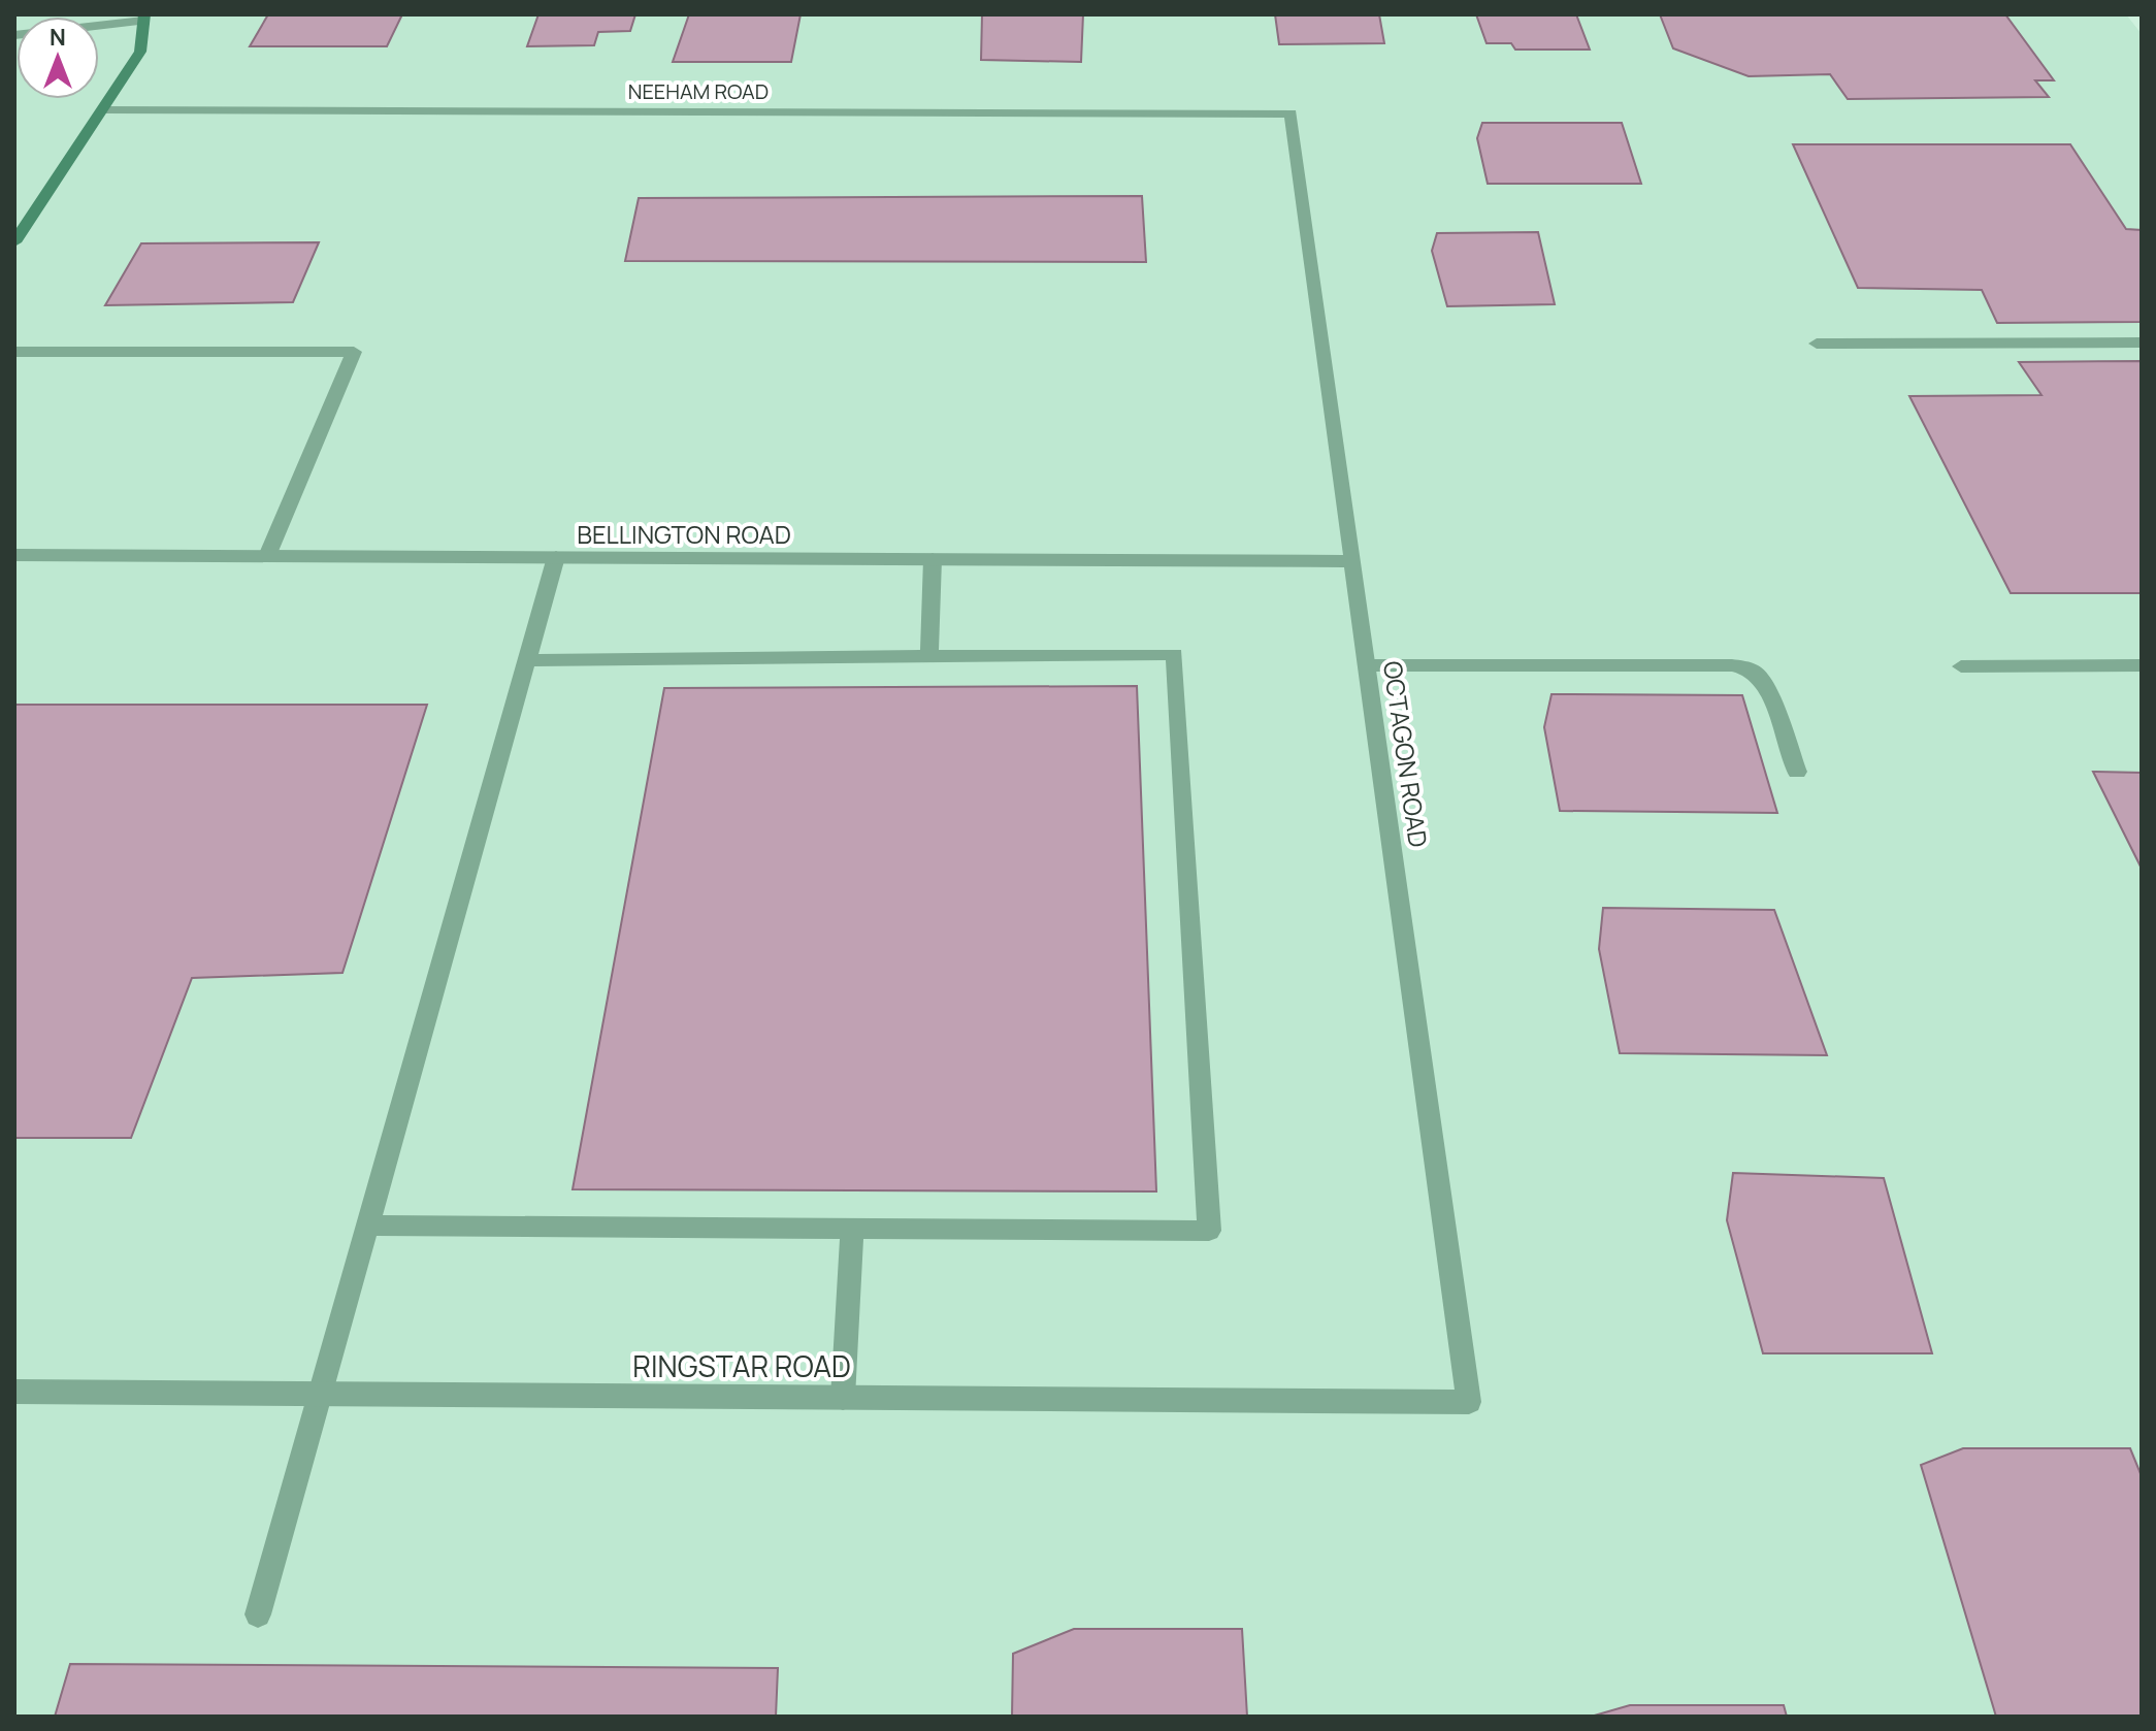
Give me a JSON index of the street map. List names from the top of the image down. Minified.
{"streets":{"street":["NEEHAM ROAD","BELLINGTON ROAD","OCTAGON ROAD","RINGSTAR ROAD"]},"crossings":[["NEEHAM ROAD","OCTAGON ROAD"],["BELLINGTON ROAD","OCTAGON ROAD"],["OCTAGON ROAD","RINGSTAR ROAD"]],"north":"top"}
